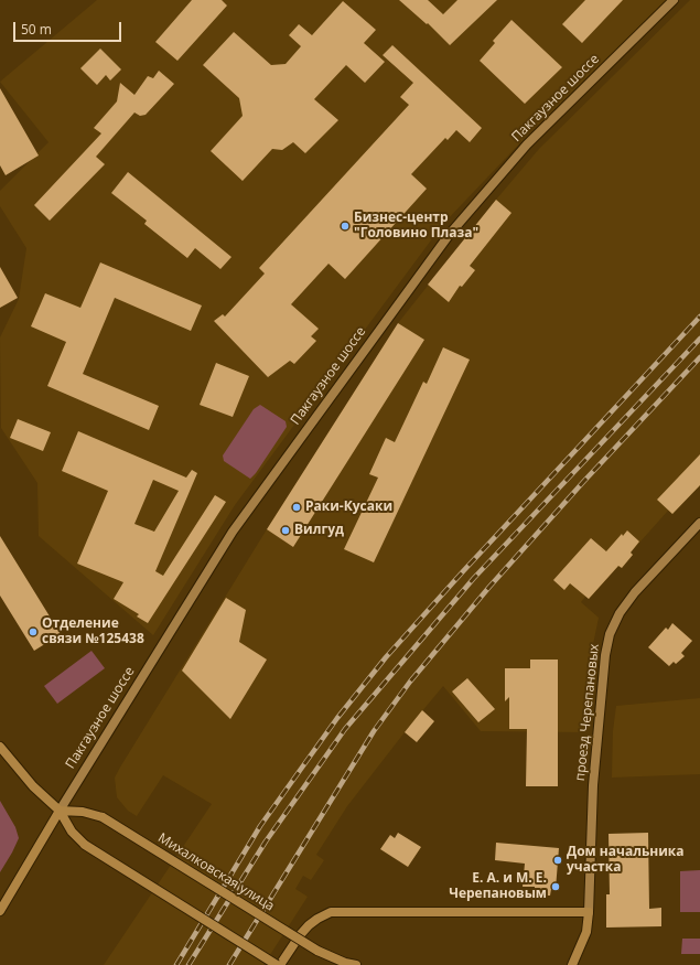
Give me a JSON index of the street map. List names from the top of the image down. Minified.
{"streets":{"main road":["проезд Черепановых","Михалковская улица"],"street":["Пакгаузное шоссе"]},"crossings":[["Пакгаузное шоссе","Михалковская улица"]],"places":["Бизнес-центр \"Головино Плаза\"","Раки-Кусаки","Вилгуд","Отделение связи №125438","Дом начальника участка","Е. А. и М. Е. Черепановым"],"scale_bar":"50 m"}
